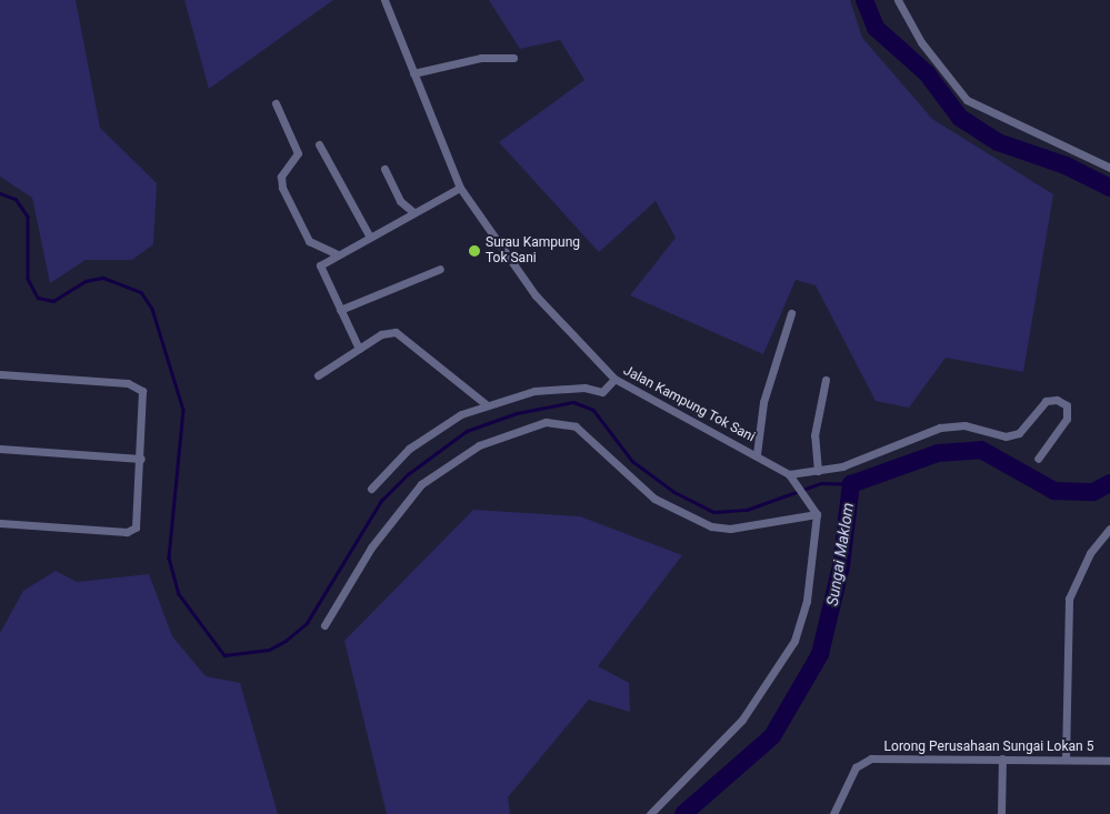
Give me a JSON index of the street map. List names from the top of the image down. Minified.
{"streets":{"street":["Jalan Kampung Tok Sani","Lorong Perusahaan Sungai Lokan 5"]},"water":["Sungai Maklom"],"places":["Surau Kampung Tok Sani"]}
